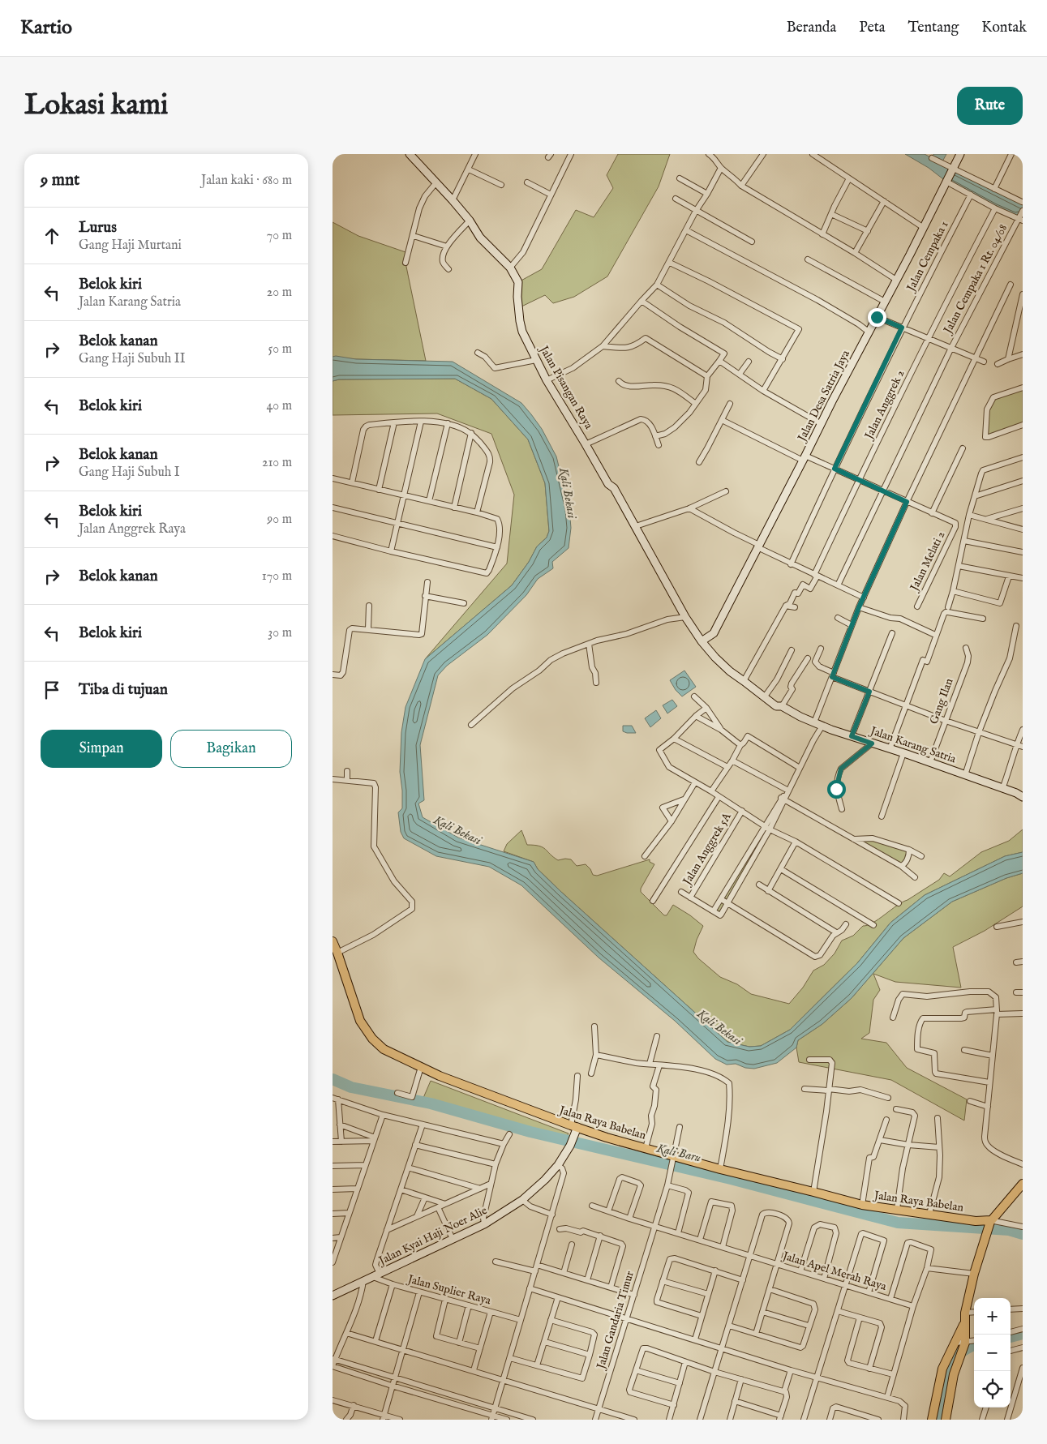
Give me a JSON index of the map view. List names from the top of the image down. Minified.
{"streets":{"main road":["Jalan Raya Babelan"],"street":["Jalan Cempaka 1","Jalan Cempaka 1 Rt. 04/08","Jalan Pisangan Raya","Jalan Desa Satria Jaya","Jalan Anggrek 2","Jalan Melati 2","Gang Ilan","Jalan Karang Satria","Jalan Anggrek 5A","Jalan Kyai Haji Noer Alie","Jalan Apel Merah Raya","Jalan Suplier Raya","Jalan Gandaria Timur"]},"crossings":[["Jalan Pisangan Raya","Jalan Desa Satria Jaya"],["Jalan Pisangan Raya","Jalan Karang Satria"],["Jalan Desa Satria Jaya","Jalan Karang Satria"],["Gang Ilan","Jalan Karang Satria"],["Jalan Raya Babelan","Jalan Kyai Haji Noer Alie"],["Jalan Raya Babelan","Jalan Gandaria Timur"],["Jalan Kyai Haji Noer Alie","Jalan Suplier Raya"],["Jalan Apel Merah Raya","Jalan Gandaria Timur"]],"water":["Kali Bekasi","Kali Baru"],"page":{"header":"Kartio","nav":["Beranda","Peta","Tentang","Kontak"],"buttons":["Rute",["Simpan","Bagikan"]],"title":"Lokasi kami","heading":["9 mnt","Jalan kaki · 680 m"],"list":[["Lurus","Gang Haji Murtani","70 m"],["Belok kiri","Jalan Karang Satria","20 m"],["Belok kanan","Gang Haji Subuh II","50 m"],["Belok kiri","40 m"],["Belok kanan","Gang Haji Subuh I","210 m"],["Belok kiri","Jalan Anggrek Raya","90 m"],["Belok kanan","170 m"],["Belok kiri","30 m"],"Tiba di tujuan"],"map_buttons":["+","−"]}}
